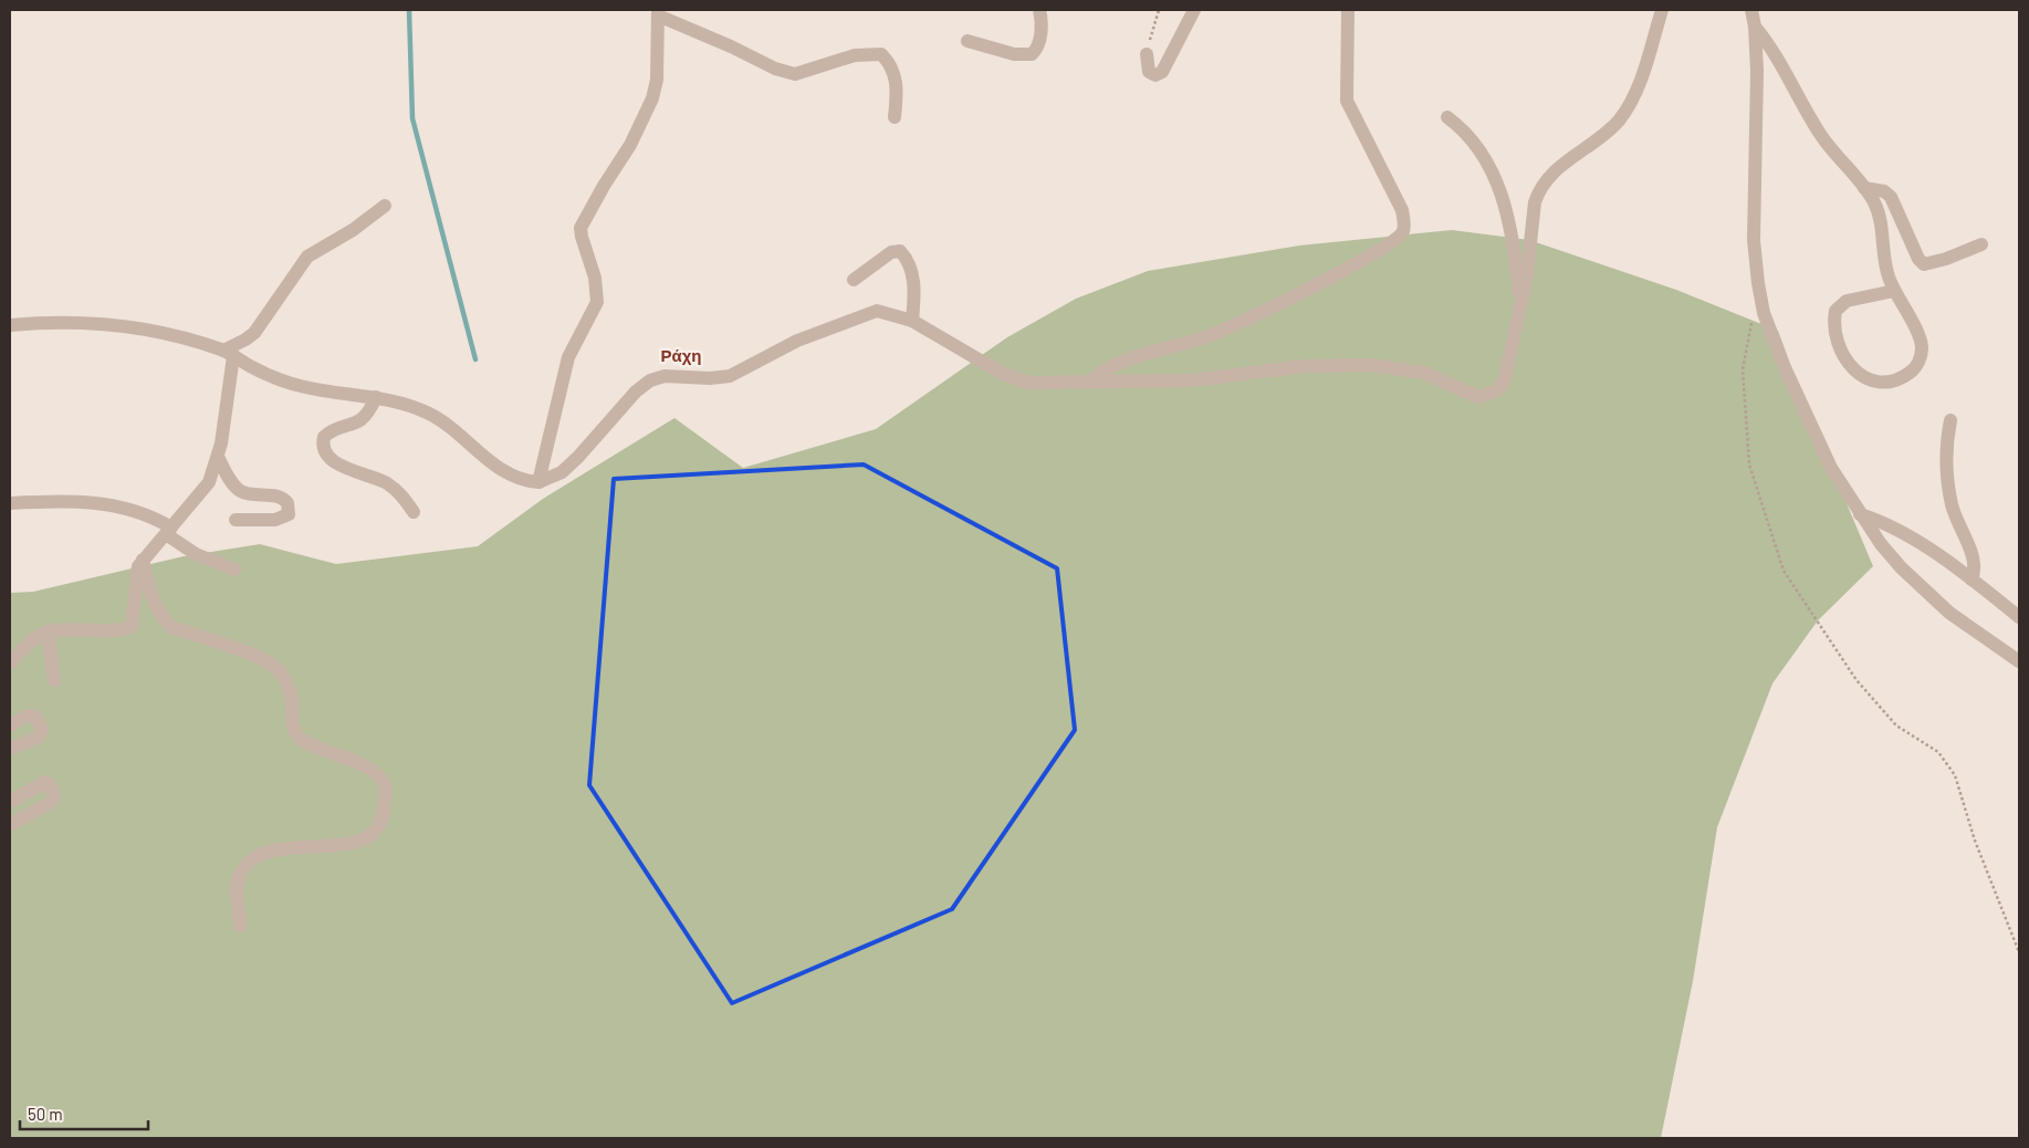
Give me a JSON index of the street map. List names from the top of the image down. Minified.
{"districts":["Ράχη"],"scale_bar":"50 m"}
